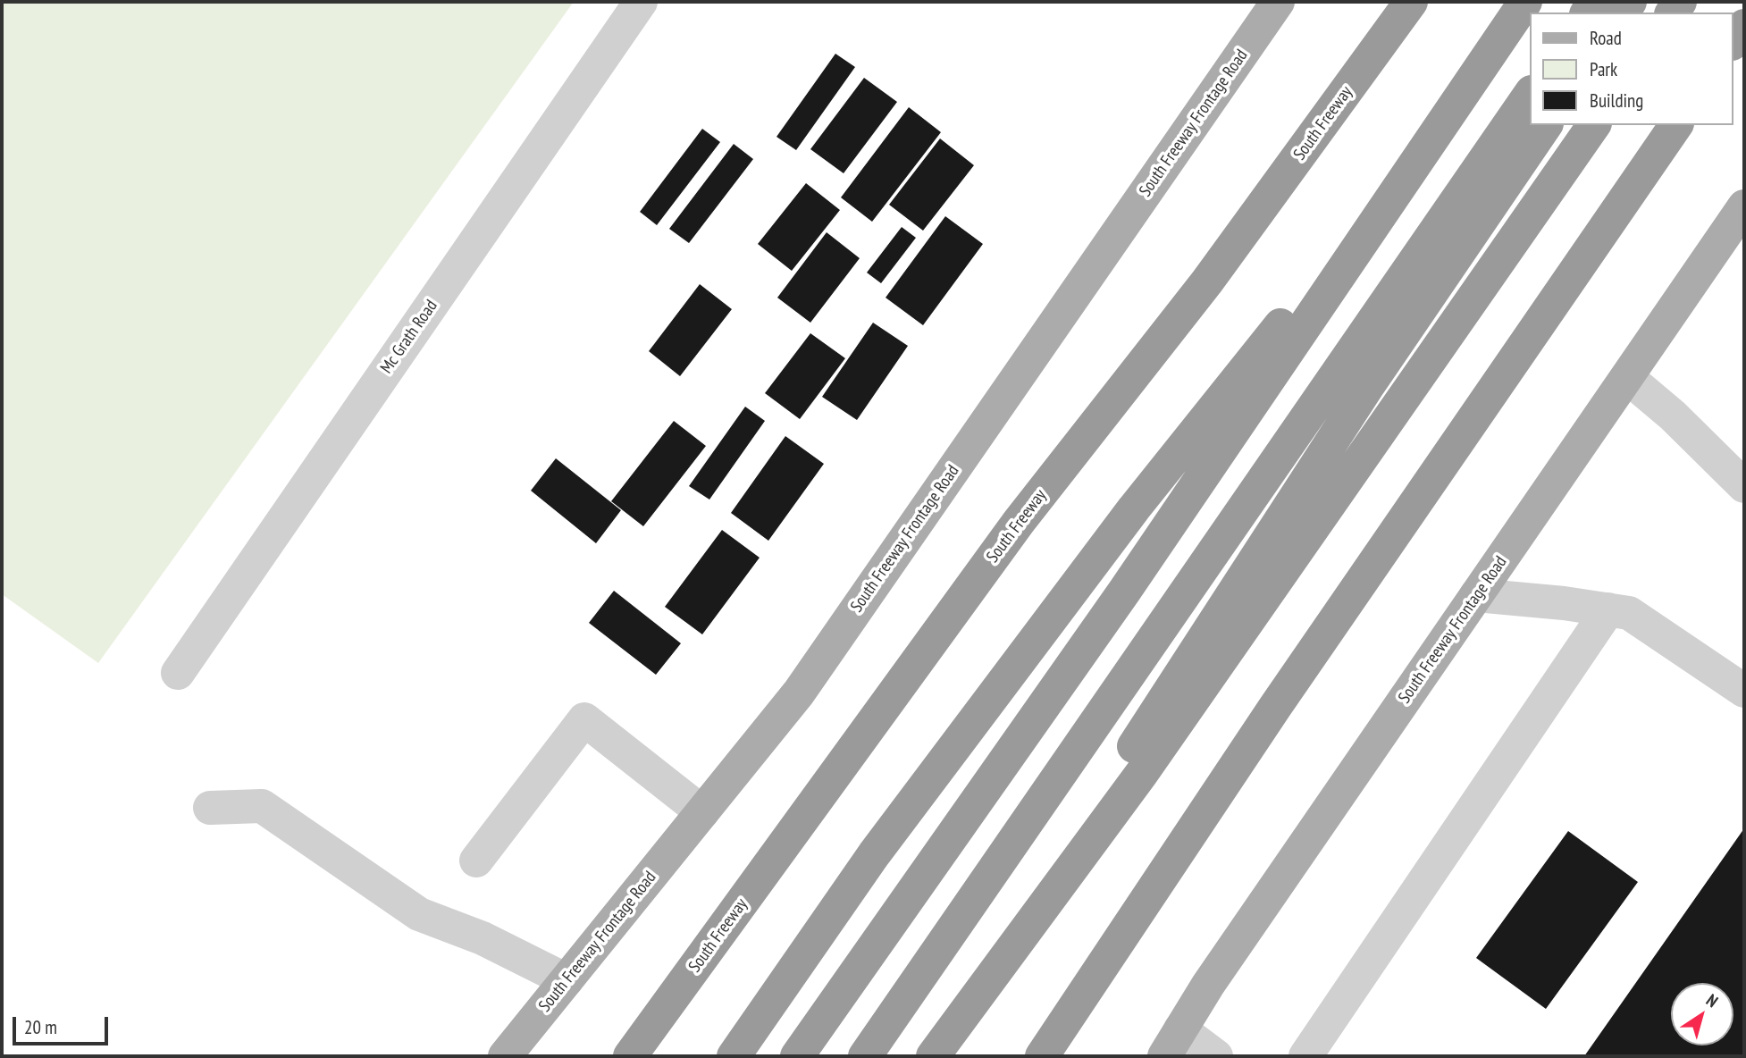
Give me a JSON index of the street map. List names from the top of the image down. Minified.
{"streets":{"highway":["South Freeway"],"main road":["South Freeway Frontage Road"],"street":["Mc Grath Road"]},"legend":["Road","Park","Building"],"scale_bar":"20 m","north":"top right"}
